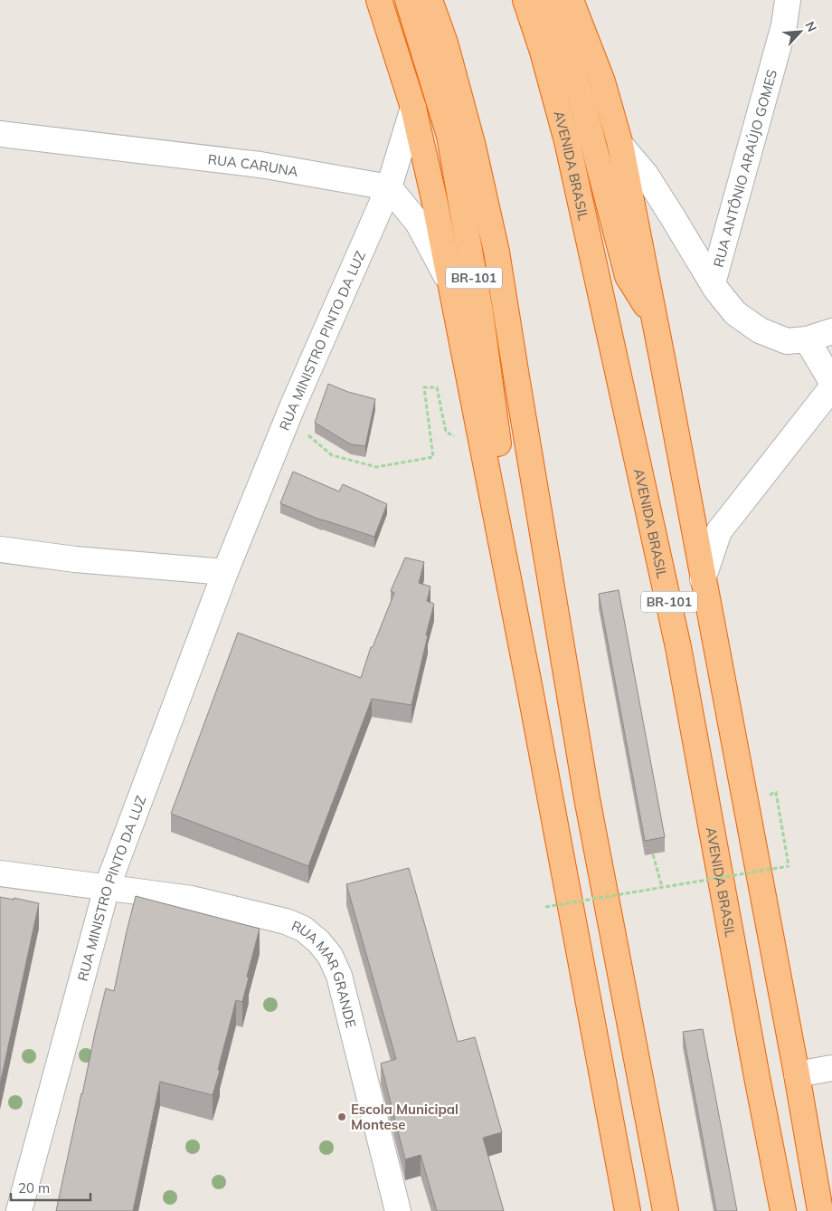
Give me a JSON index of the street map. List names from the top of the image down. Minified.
{"streets":{"highway":["AVENIDA BRASIL","BR-101"],"street":["RUA CARUNA","RUA ANTÔNIO ARAÚJO GOMES","RUA MINISTRO PINTO DA LUZ","RUA MAR GRANDE"]},"crossings":[["RUA CARUNA","RUA MINISTRO PINTO DA LUZ"],["RUA MINISTRO PINTO DA LUZ","RUA MAR GRANDE"]],"places":["Escola Municipal Montese"],"scale_bar":"20 m","north":"top right"}
